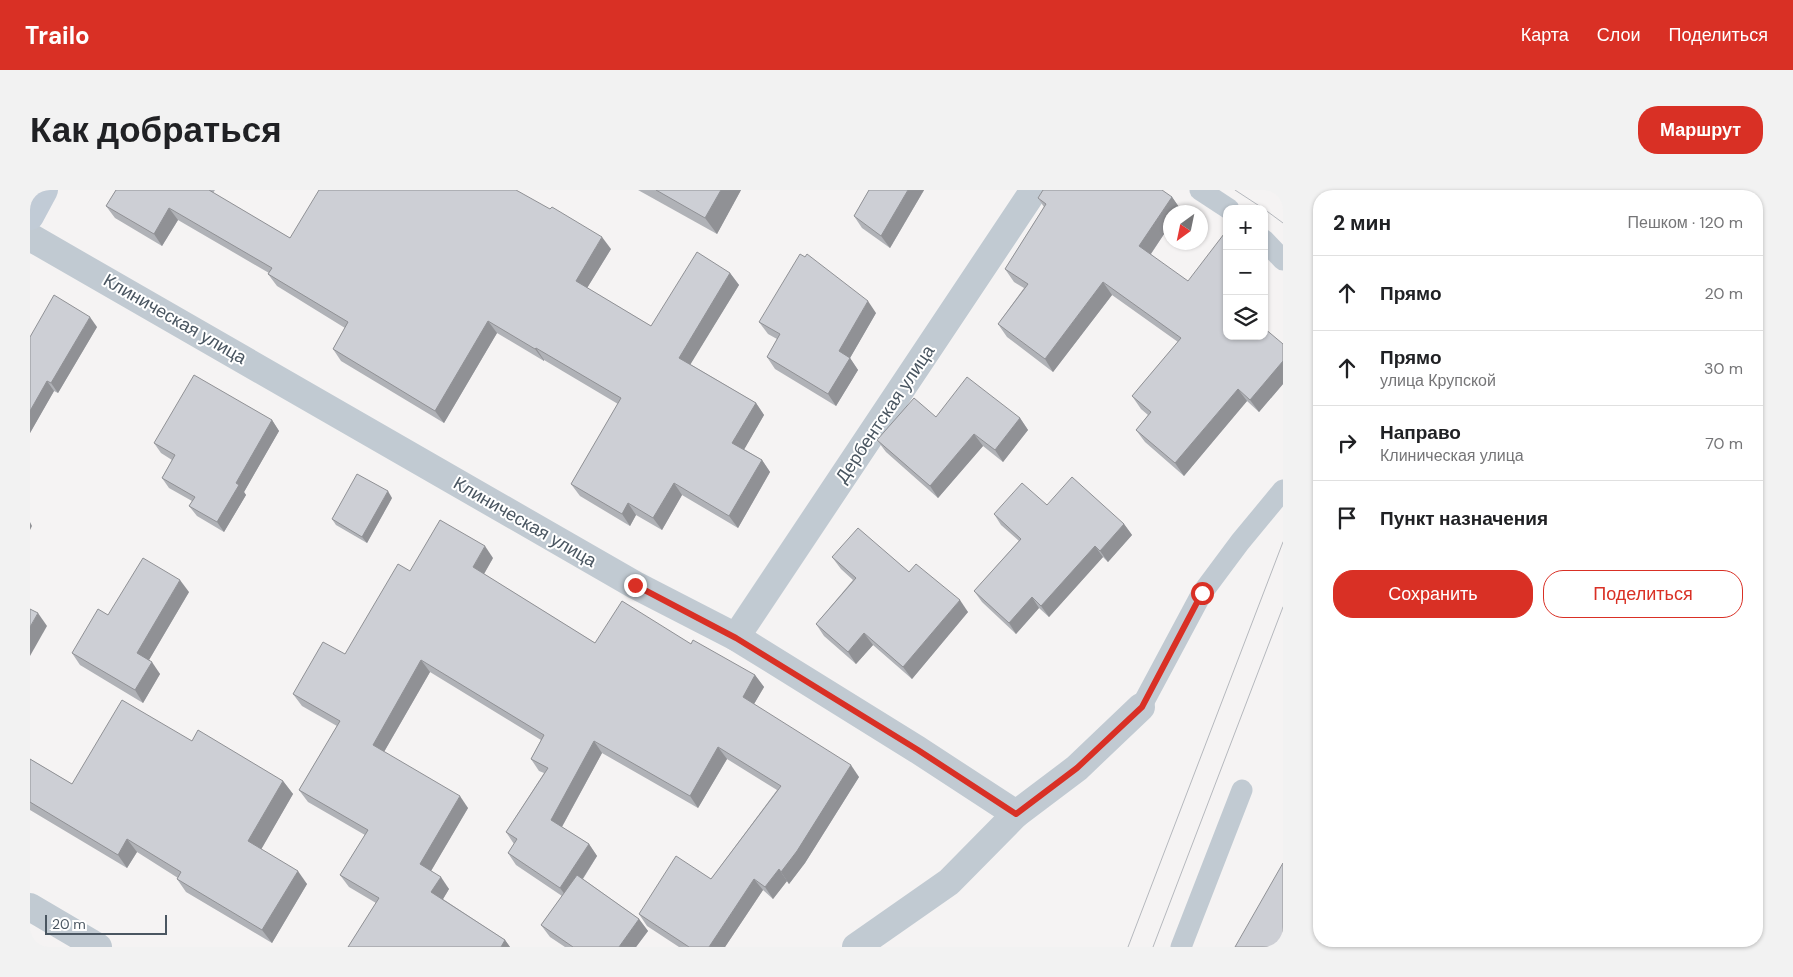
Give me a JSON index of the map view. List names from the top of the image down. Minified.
{"streets":{"street":["Клиническая улица","Дербентская улица"]},"crossings":[["Клиническая улица","Дербентская улица"]],"scale_bar":"20 m","north":"bottom left","page":{"header":"Trailo","nav":["Карта","Слои","Поделиться"],"buttons":["Маршрут",["Сохранить","Поделиться"]],"title":"Как добраться","heading":["2 мин","Пешком · 120 m"],"map_buttons":["+","−"],"list":[["Прямо","20 m"],["Прямо","улица Крупской","30 m"],["Направо","Клиническая улица","70 m"],"Пункт назначения"],"scale":"20 m"}}
